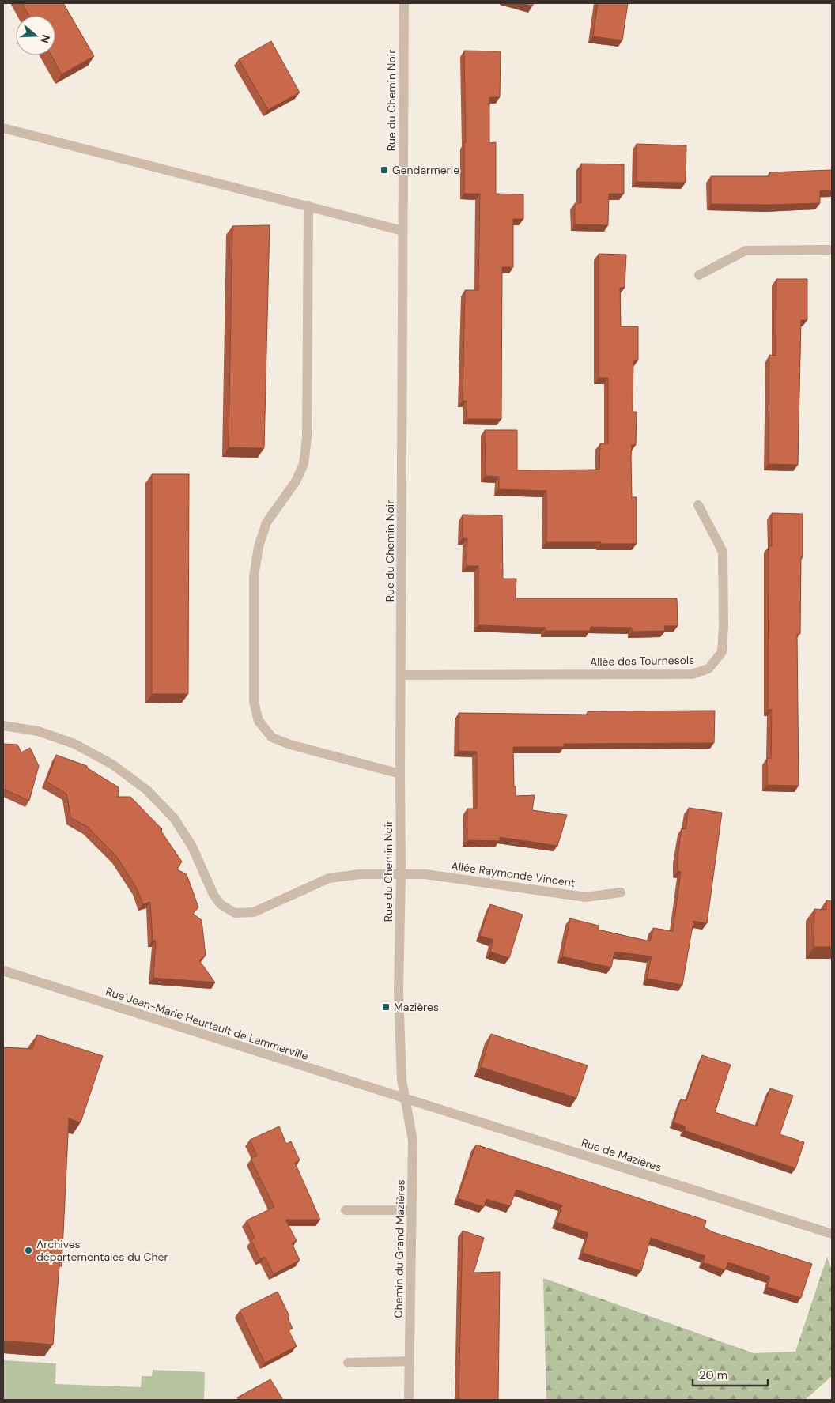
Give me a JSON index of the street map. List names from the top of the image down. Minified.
{"streets":{"street":["Rue du Chemin Noir","Allée des Tournesols","Allée Raymonde Vincent","Rue Jean-Marie Heurtault de Lammerville","Rue de Mazières","Chemin du Grand Mazières"]},"crossings":[["Rue du Chemin Noir","Allée des Tournesols"],["Rue du Chemin Noir","Allée Raymonde Vincent"],["Rue du Chemin Noir","Rue Jean-Marie Heurtault de Lammerville"],["Rue du Chemin Noir","Rue de Mazières"],["Rue du Chemin Noir","Chemin du Grand Mazières"],["Rue Jean-Marie Heurtault de Lammerville","Rue de Mazières"],["Rue Jean-Marie Heurtault de Lammerville","Chemin du Grand Mazières"],["Rue de Mazières","Chemin du Grand Mazières"]],"places":{"transit":["Gendarmerie","Mazières"],"other":["Archives départementales du Cher"]},"scale_bar":"20 m","north":"right"}
